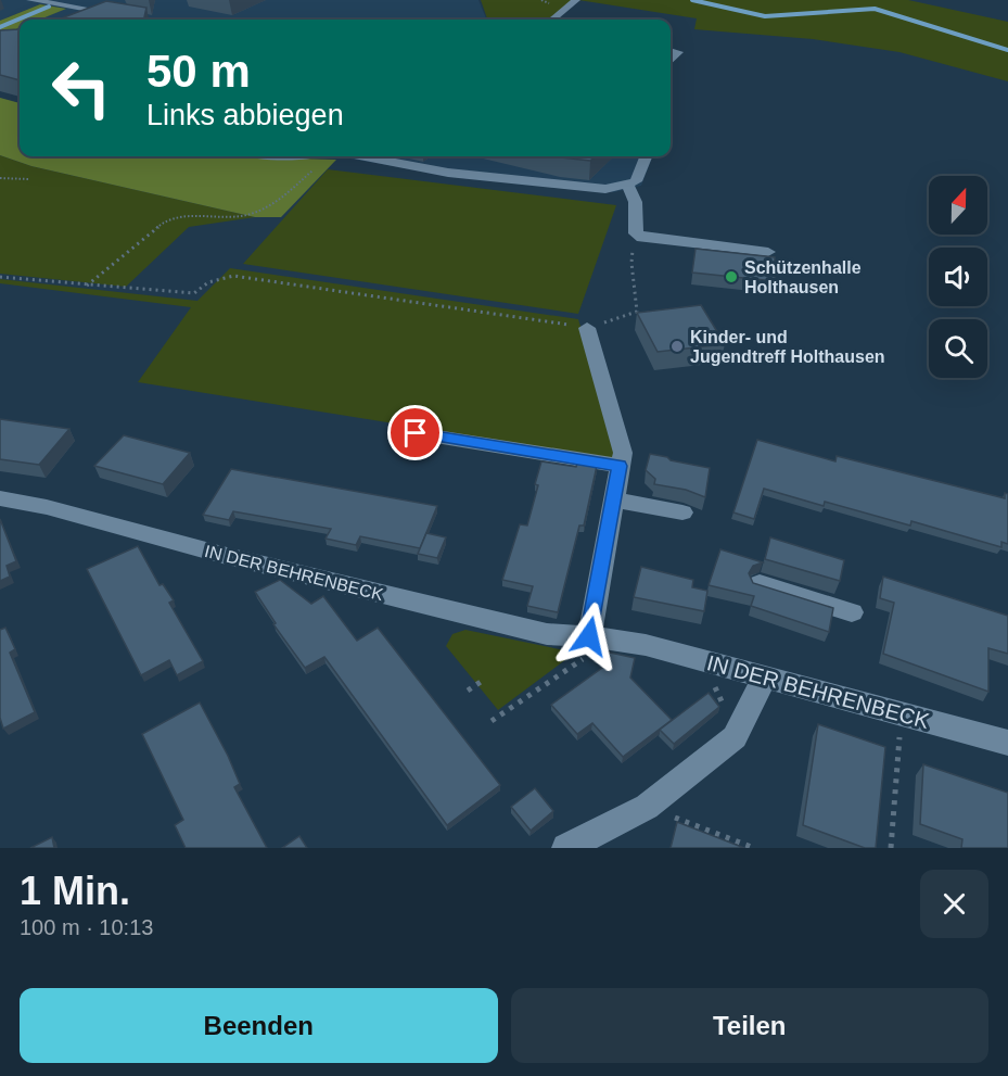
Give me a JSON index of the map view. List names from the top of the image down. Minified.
{"streets":{"street":["IN DER BEHRENBECK"]},"places":["Schützenhalle Holthausen","Kinder- und Jugendtreff Holthausen"],"north":"top","page":{"turn":["50 m","Links abbiegen"],"heading":["1 Min.","100 m · 10:13"],"buttons":["Beenden","Teilen"]}}
